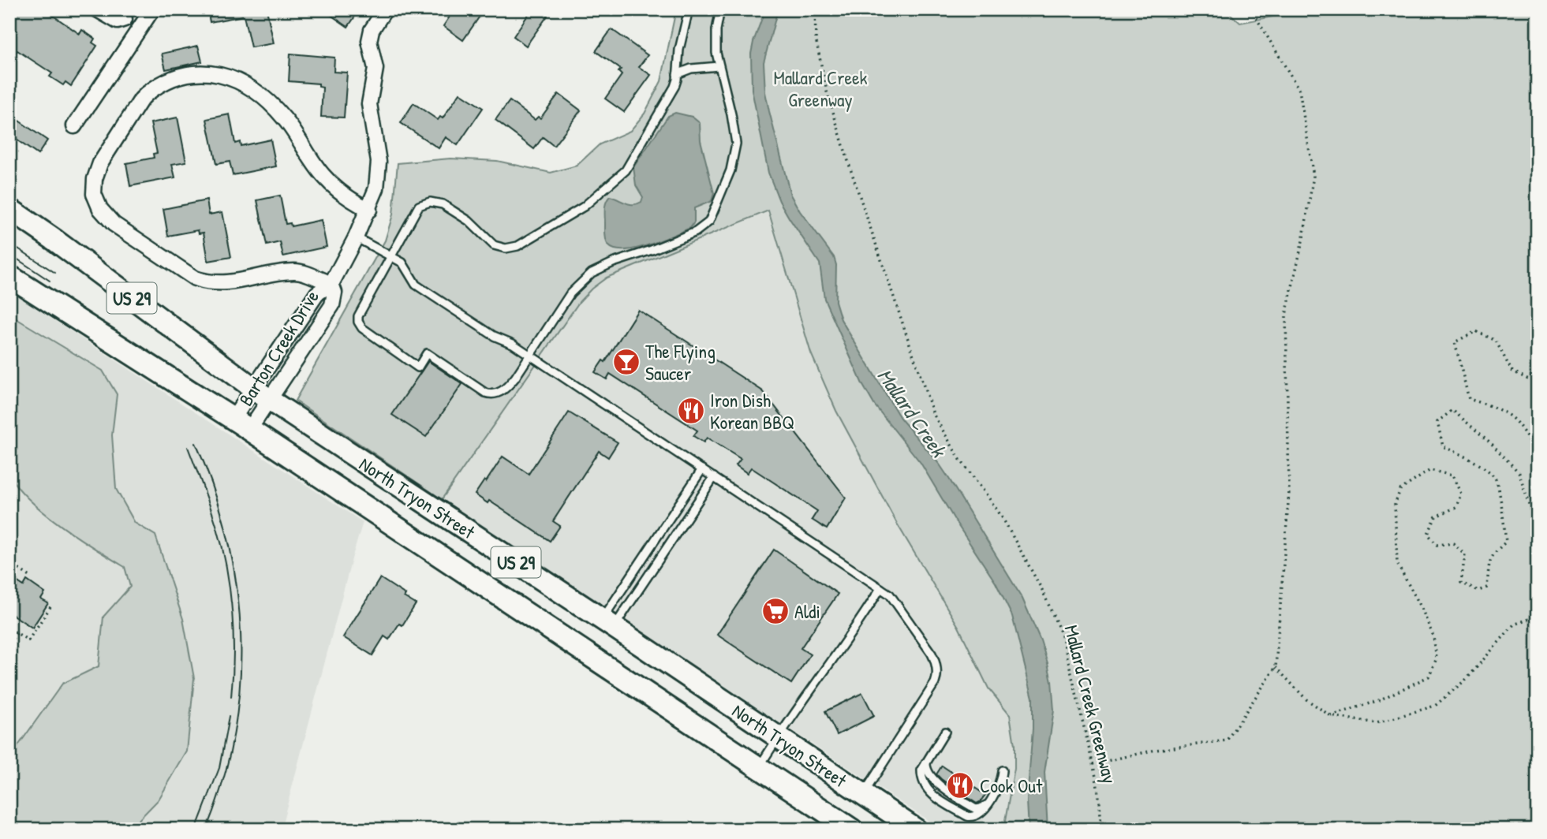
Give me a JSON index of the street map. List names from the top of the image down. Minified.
{"streets":{"main road":["US 29","North Tryon Street"],"street":["Barton Creek Drive"],"path":["Mallard Creek Greenway"]},"crossings":[["Barton Creek Drive","North Tryon Street"]],"water":["Mallard Creek"],"parks":["Mallard Creek Greenway"],"places":{"bar":["The Flying Saucer"],"restaurant":["Iron Dish Korean BBQ","Cook Out"],"supermarket":["Aldi"]}}
